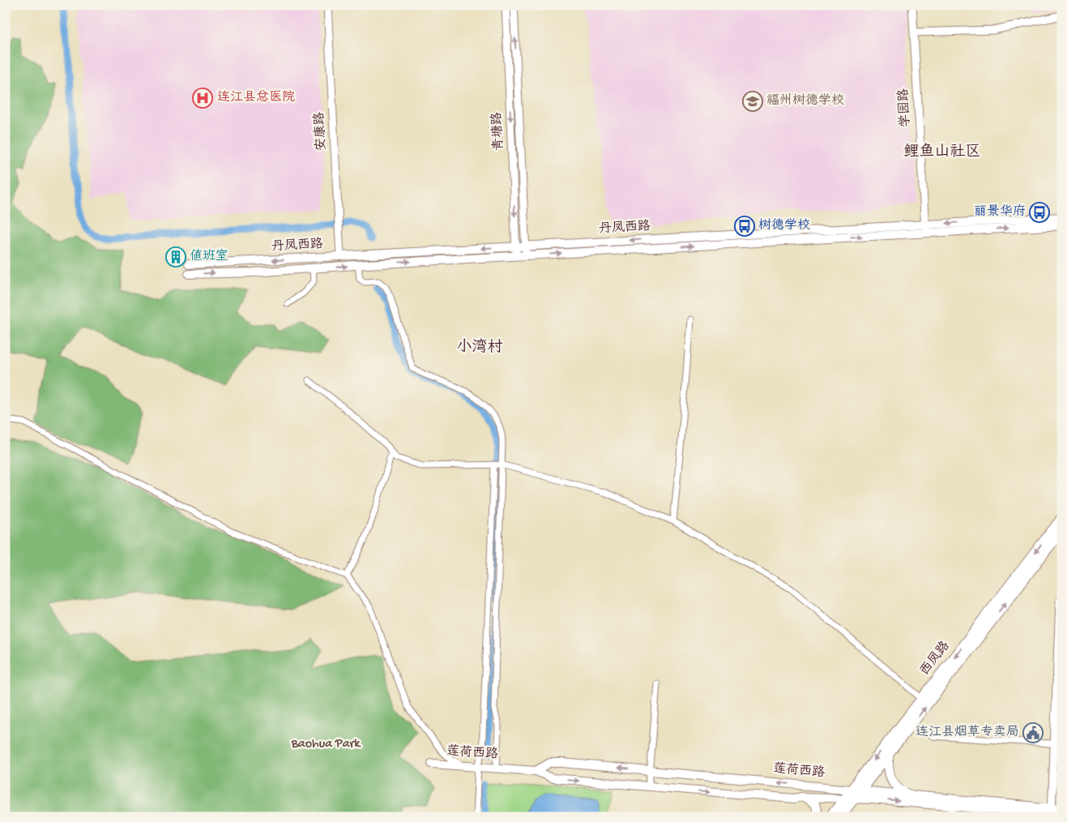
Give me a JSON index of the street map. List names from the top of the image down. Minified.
{"streets":{"main road":["丹凤西路","西凤路","莲荷西路"],"street":["学园路","安康路","青塘路"]},"crossings":[["学园路","丹凤西路"],["安康路","丹凤西路"],["青塘路","丹凤西路"],["西凤路","莲荷西路"]],"districts":["鲤鱼山社区","小湾村"],"parks":["Baohua Park"],"places":{"hospital":["连江县总医院"],"school or university":["福州树德学校"],"bus stop":["丽景华府","树德学校"],"building":["值班室"],"public building":["连江县烟草专卖局"]}}
